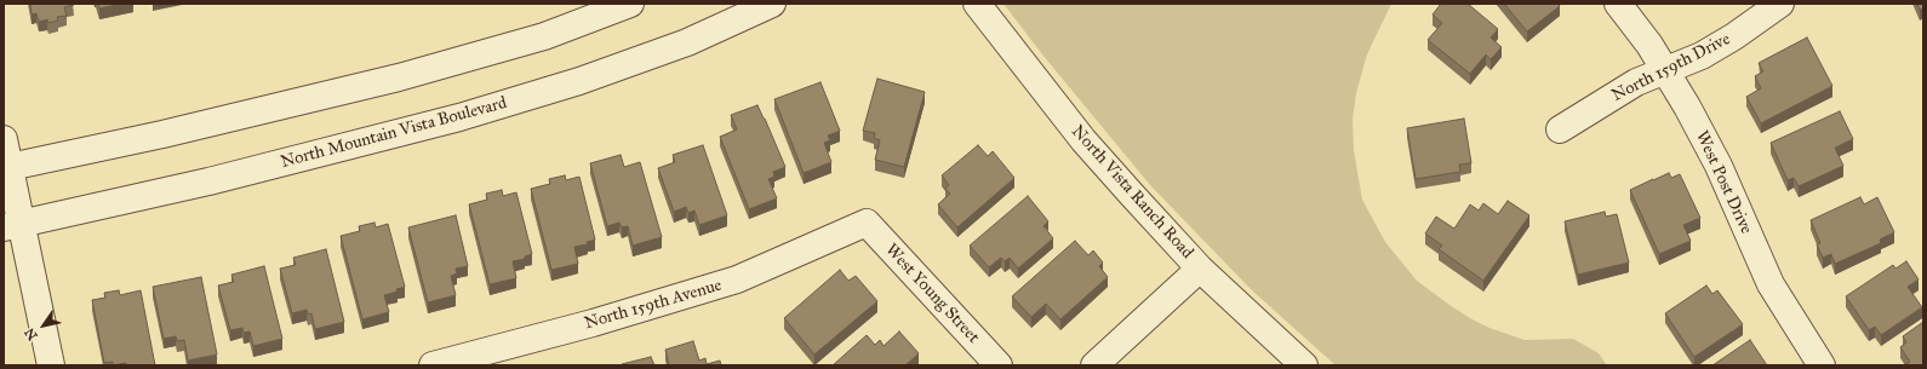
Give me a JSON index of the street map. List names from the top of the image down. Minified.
{"streets":{"street":["North 159th Drive","North Mountain Vista Boulevard","West Post Drive","North Vista Ranch Road","West Young Street","North 159th Avenue"]},"crossings":[["North 159th Drive","West Post Drive"],["West Young Street","North 159th Avenue"]],"north":"bottom left"}
